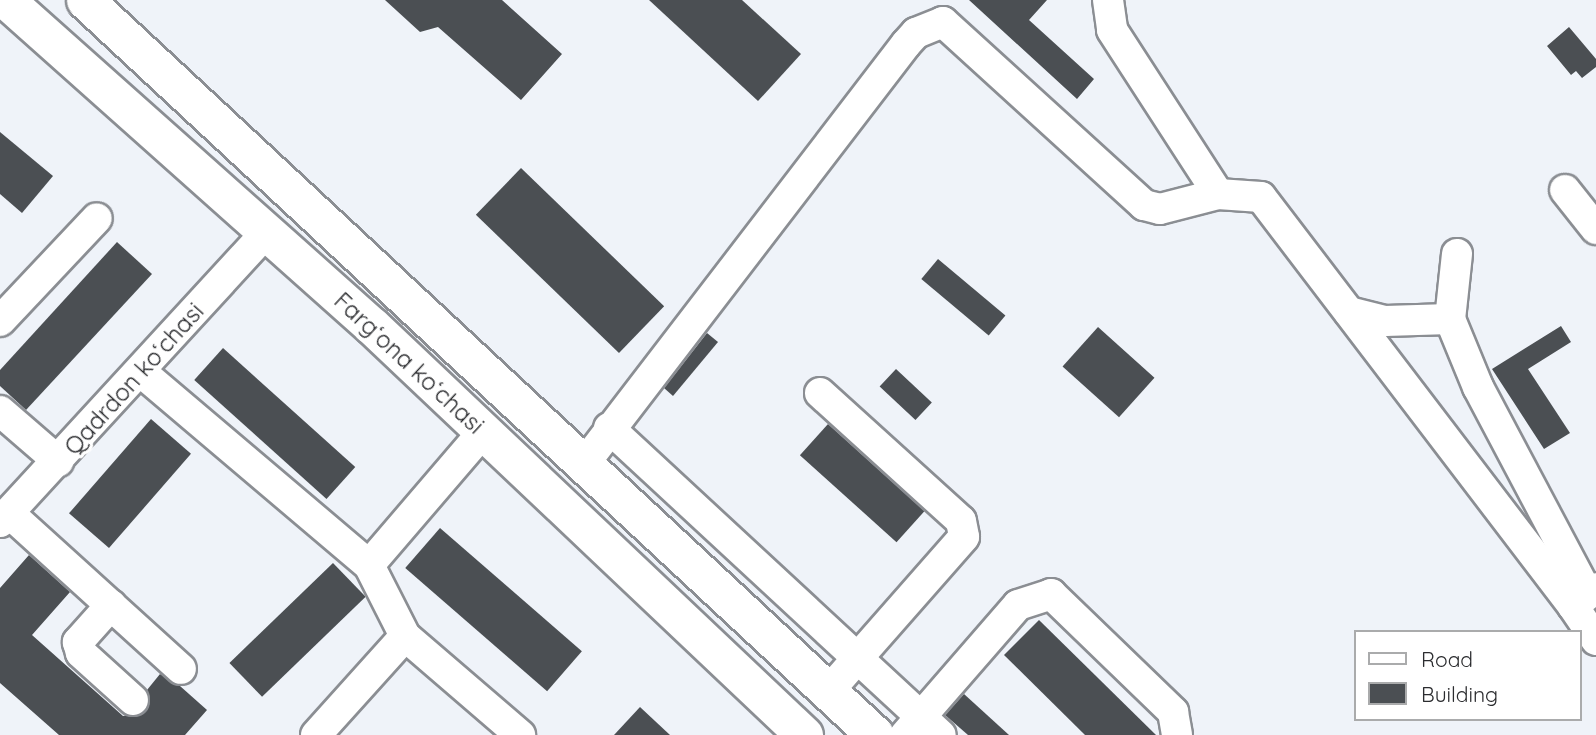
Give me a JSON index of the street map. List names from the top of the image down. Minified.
{"streets":{"main road":["Fargʻona koʻchasi"],"street":["Qadrdon koʻchasi"]},"crossings":[["Fargʻona koʻchasi","Qadrdon koʻchasi"]],"legend":["Road","Building"]}
